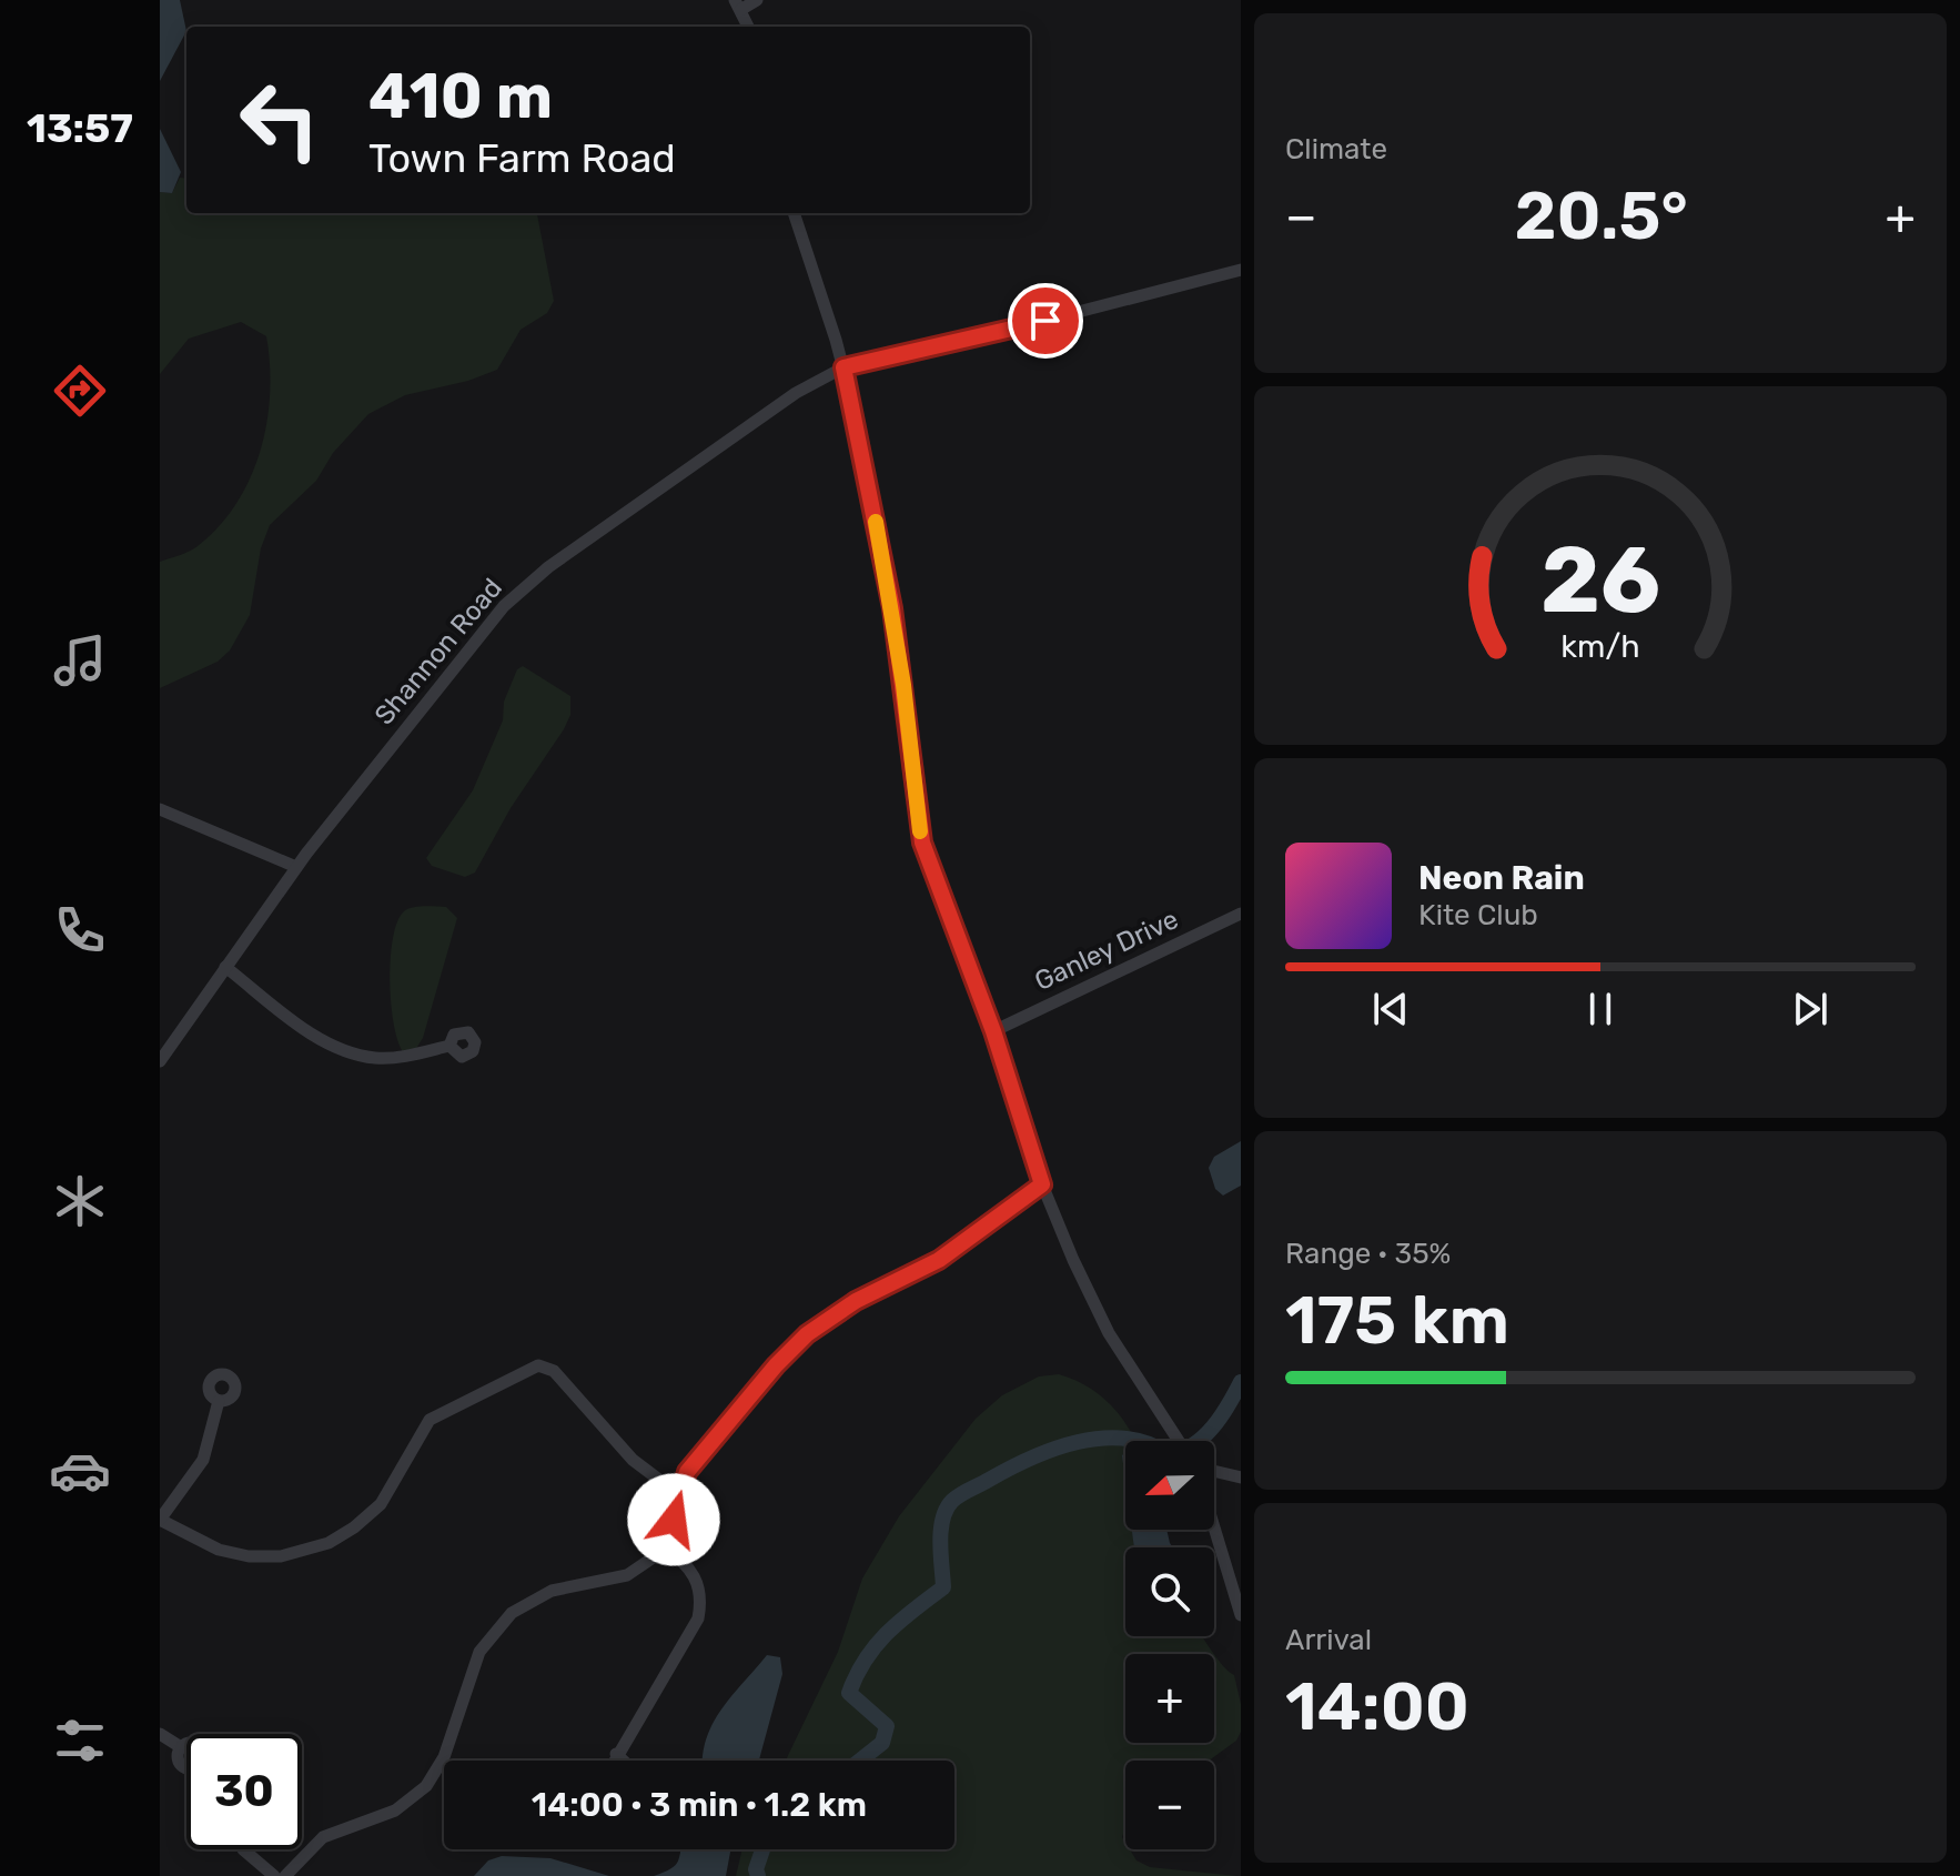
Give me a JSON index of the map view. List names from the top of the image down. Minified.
{"streets":{"street":["Shannon Road","Ganley Drive"]},"north":"left","page":{"tabs":"13:57","tile":["Climate",["Range · 35%","175 km"],["Arrival","14:00"]],"turn":["410 m","Town Farm Road"],"heat":["−","20.5°","+"],"song":["Neon Rain","Kite Club"],"map_buttons":["+","−"],"limit":"30","trip":"14:00 · 3 min · 1.2 km","gauge":["26","km/h"]}}
